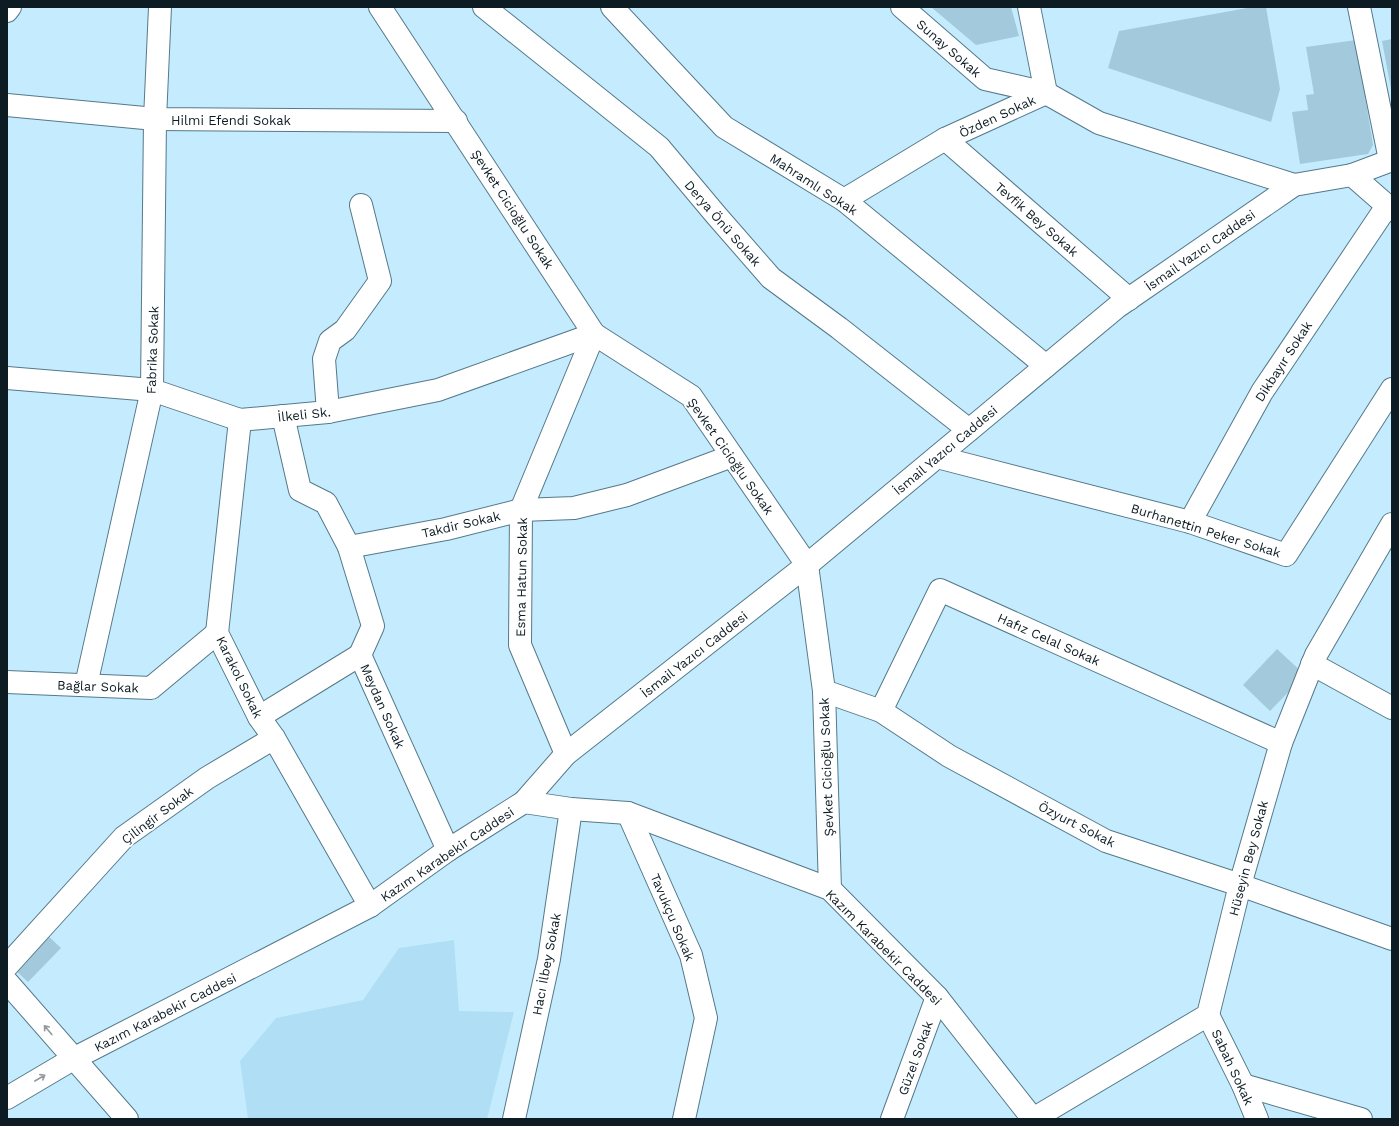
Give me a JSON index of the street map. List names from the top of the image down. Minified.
{"streets":{"street":["Sunay Sokak","Özden Sokak","Hilmi Efendi Sokak","Mahramlı Sokak","Şevket Cicioğlu Sokak","Tevfik Bey Sokak","Derya Önü Sokak","İsmail Yazıcı Caddesi","Fabrika Sokak","Dikbayır Sokak","İlkeli Sk.","Takdir Sokak","Burhanettin Peker Sokak","Esma Hatun Sokak","Hafız Celal Sokak","Karakol Sokak","Bağlar Sokak","Meydan Sokak","Çilingir Sokak","Özyurt Sokak","Kazım Karabekir Caddesi","Hüseyin Bey Sokak","Tavukçu Sokak","Hacı İlbey Sokak","Güzel Sokak","Sabah Sokak"]},"crossings":[["Sunay Sokak","Özden Sokak"],["Özden Sokak","Mahramlı Sokak"],["Özden Sokak","Tevfik Bey Sokak"],["Özden Sokak","İsmail Yazıcı Caddesi"],["Hilmi Efendi Sokak","Şevket Cicioğlu Sokak"],["Hilmi Efendi Sokak","Fabrika Sokak"],["Mahramlı Sokak","İsmail Yazıcı Caddesi"],["Şevket Cicioğlu Sokak","İsmail Yazıcı Caddesi"],["Şevket Cicioğlu Sokak","İlkeli Sk."],["Şevket Cicioğlu Sokak","Takdir Sokak"],["Şevket Cicioğlu Sokak","Esma Hatun Sokak"],["Şevket Cicioğlu Sokak","Özyurt Sokak"],["Şevket Cicioğlu Sokak","Kazım Karabekir Caddesi"],["Tevfik Bey Sokak","İsmail Yazıcı Caddesi"],["Derya Önü Sokak","İsmail Yazıcı Caddesi"],["İsmail Yazıcı Caddesi","Burhanettin Peker Sokak"],["İsmail Yazıcı Caddesi","Esma Hatun Sokak"],["İsmail Yazıcı Caddesi","Kazım Karabekir Caddesi"],["Fabrika Sokak","İlkeli Sk."],["Fabrika Sokak","Bağlar Sokak"],["Dikbayır Sokak","Burhanettin Peker Sokak"],["İlkeli Sk.","Esma Hatun Sokak"],["İlkeli Sk.","Karakol Sokak"],["İlkeli Sk.","Meydan Sokak"],["Takdir Sokak","Esma Hatun Sokak"],["Takdir Sokak","Meydan Sokak"],["Hafız Celal Sokak","Özyurt Sokak"],["Hafız Celal Sokak","Hüseyin Bey Sokak"],["Karakol Sokak","Bağlar Sokak"],["Karakol Sokak","Çilingir Sokak"],["Karakol Sokak","Kazım Karabekir Caddesi"],["Meydan Sokak","Kazım Karabekir Caddesi"],["Özyurt Sokak","Hüseyin Bey Sokak"],["Kazım Karabekir Caddesi","Tavukçu Sokak"],["Kazım Karabekir Caddesi","Hacı İlbey Sokak"],["Kazım Karabekir Caddesi","Güzel Sokak"],["Hüseyin Bey Sokak","Sabah Sokak"]]}
